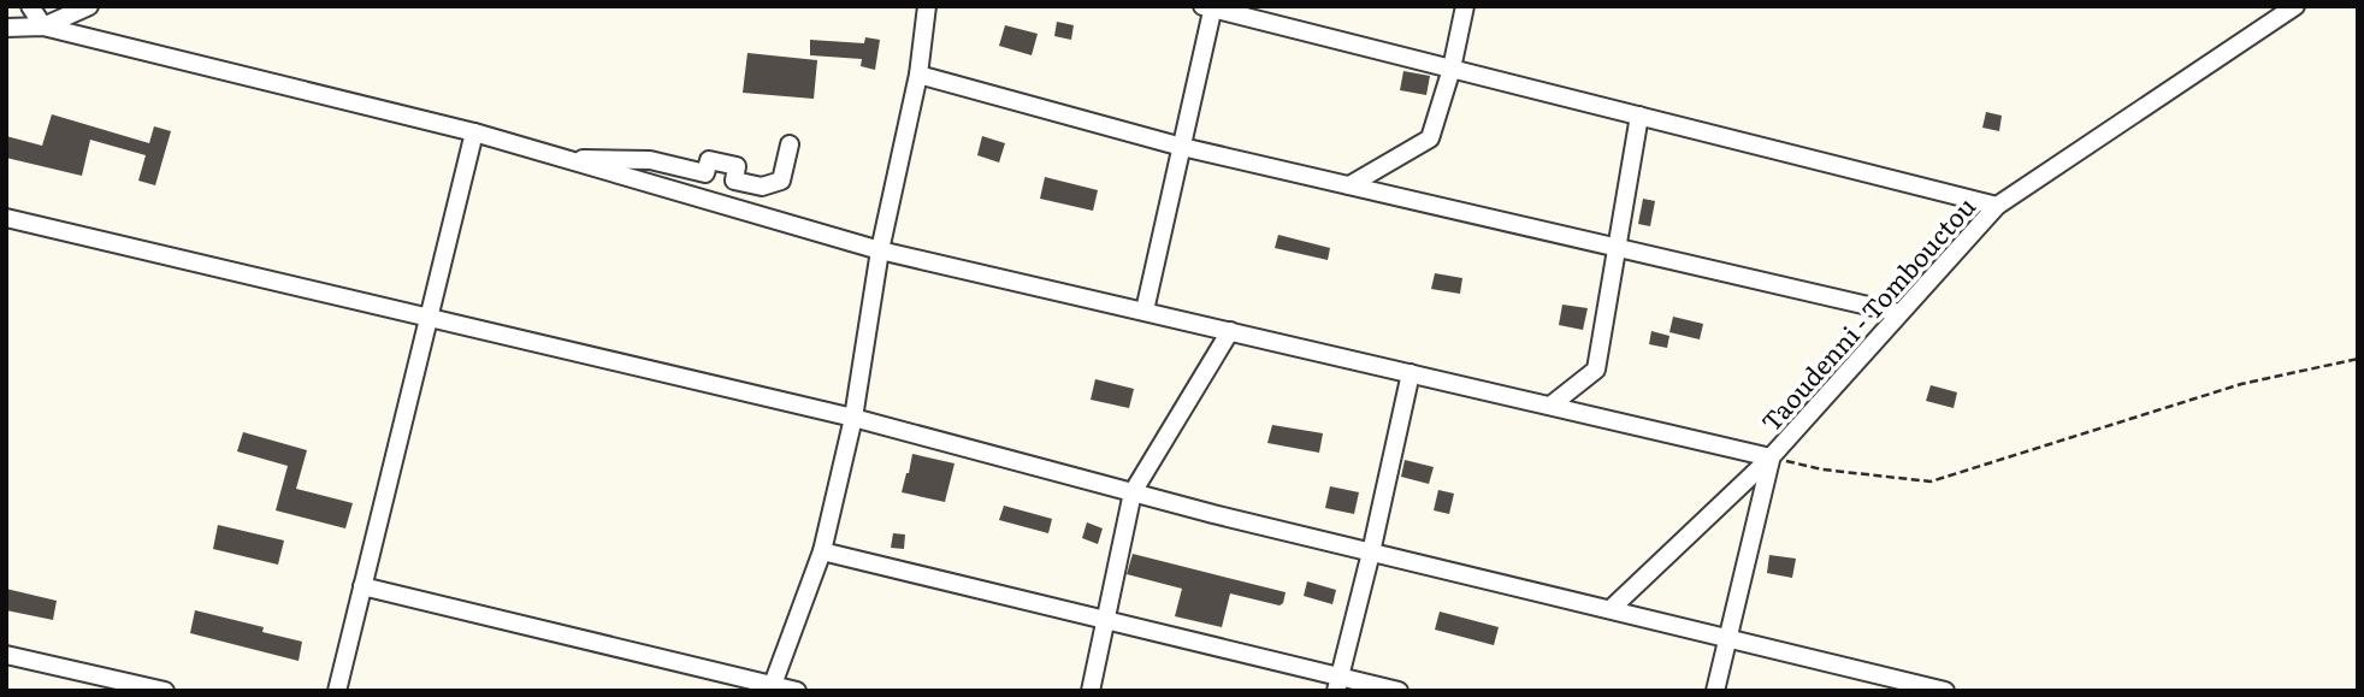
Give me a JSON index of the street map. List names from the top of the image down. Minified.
{"streets":{"street":["Taoudenni - Tombouctou"]}}
